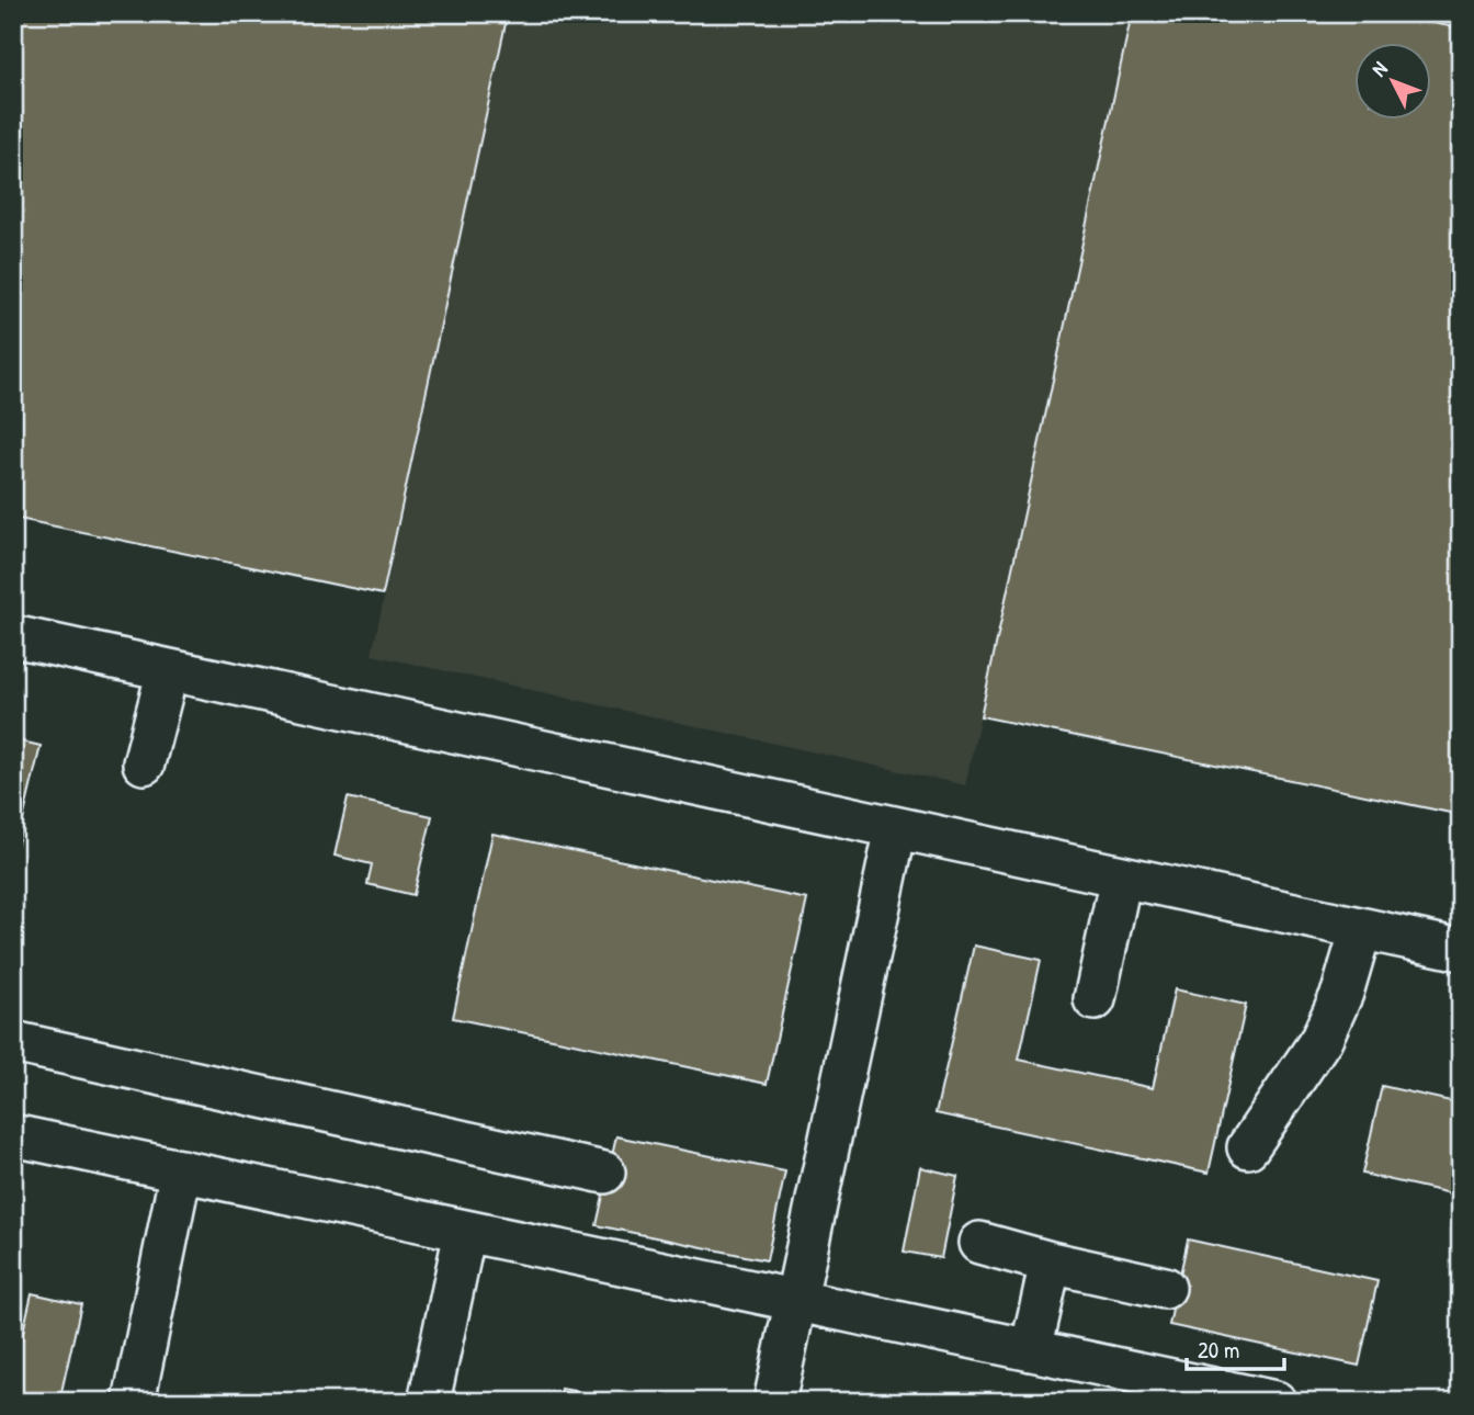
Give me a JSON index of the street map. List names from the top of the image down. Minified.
{"scale_bar":"20 m","north":"top left"}
